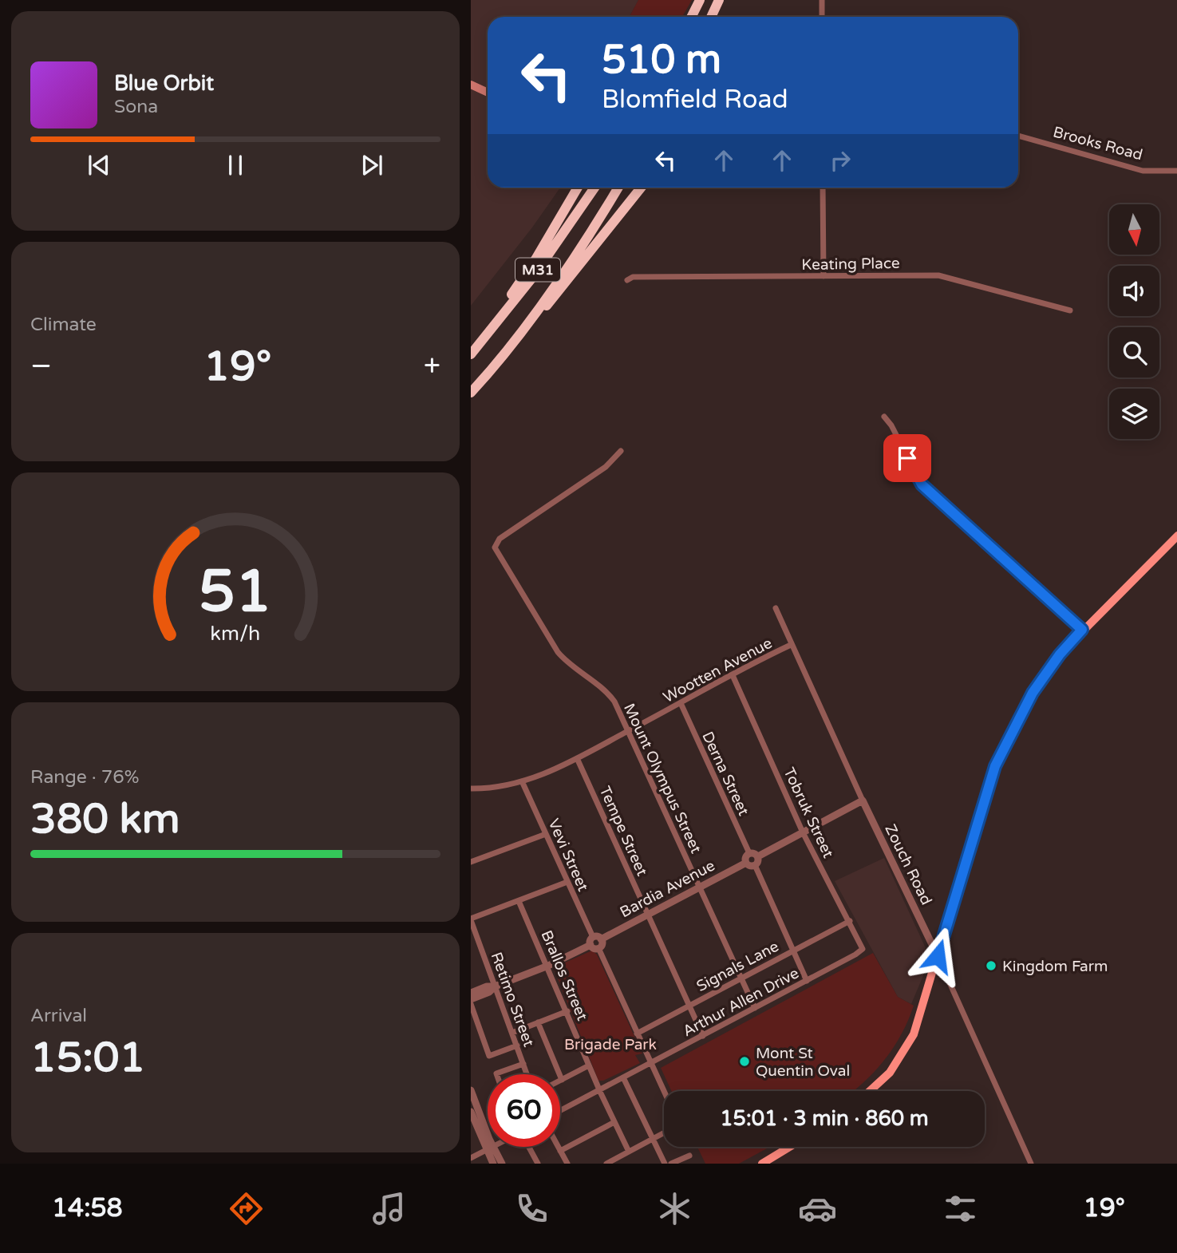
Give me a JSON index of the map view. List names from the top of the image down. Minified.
{"streets":{"highway":["M31"],"street":["Brooks Road","Keating Place","Wootten Avenue","Derna Street","Mount Olympus Street","Tobruk Street","Tempe Street","Vevi Street","Zouch Road","Bardia Avenue","Signals Lane","Brallos Street","Retimo Street","Arthur Allen Drive"]},"crossings":[["Wootten Avenue","Derna Street"],["Wootten Avenue","Mount Olympus Street"],["Wootten Avenue","Tobruk Street"],["Wootten Avenue","Tempe Street"],["Wootten Avenue","Vevi Street"],["Wootten Avenue","Zouch Road"],["Mount Olympus Street","Bardia Avenue"],["Mount Olympus Street","Signals Lane"],["Mount Olympus Street","Arthur Allen Drive"],["Tobruk Street","Signals Lane"],["Tobruk Street","Arthur Allen Drive"],["Tempe Street","Bardia Avenue"],["Tempe Street","Signals Lane"],["Tempe Street","Arthur Allen Drive"],["Vevi Street","Bardia Avenue"],["Bardia Avenue","Brallos Street"],["Bardia Avenue","Retimo Street"],["Brallos Street","Arthur Allen Drive"]],"parks":["Brigade Park"],"places":["Kingdom Farm","Mont St Quentin Oval"],"north":"bottom","page":{"turn":["510 m","Blomfield Road"],"song":["Blue Orbit","Sona"],"tile":["Climate",["Range · 76%","380 km"],["Arrival","15:01"]],"heat":["−","19°","+"],"limit":"60","trip":"15:01 · 3 min · 860 m","tabs":["14:58","19°"],"gauge":["51","km/h"]}}
